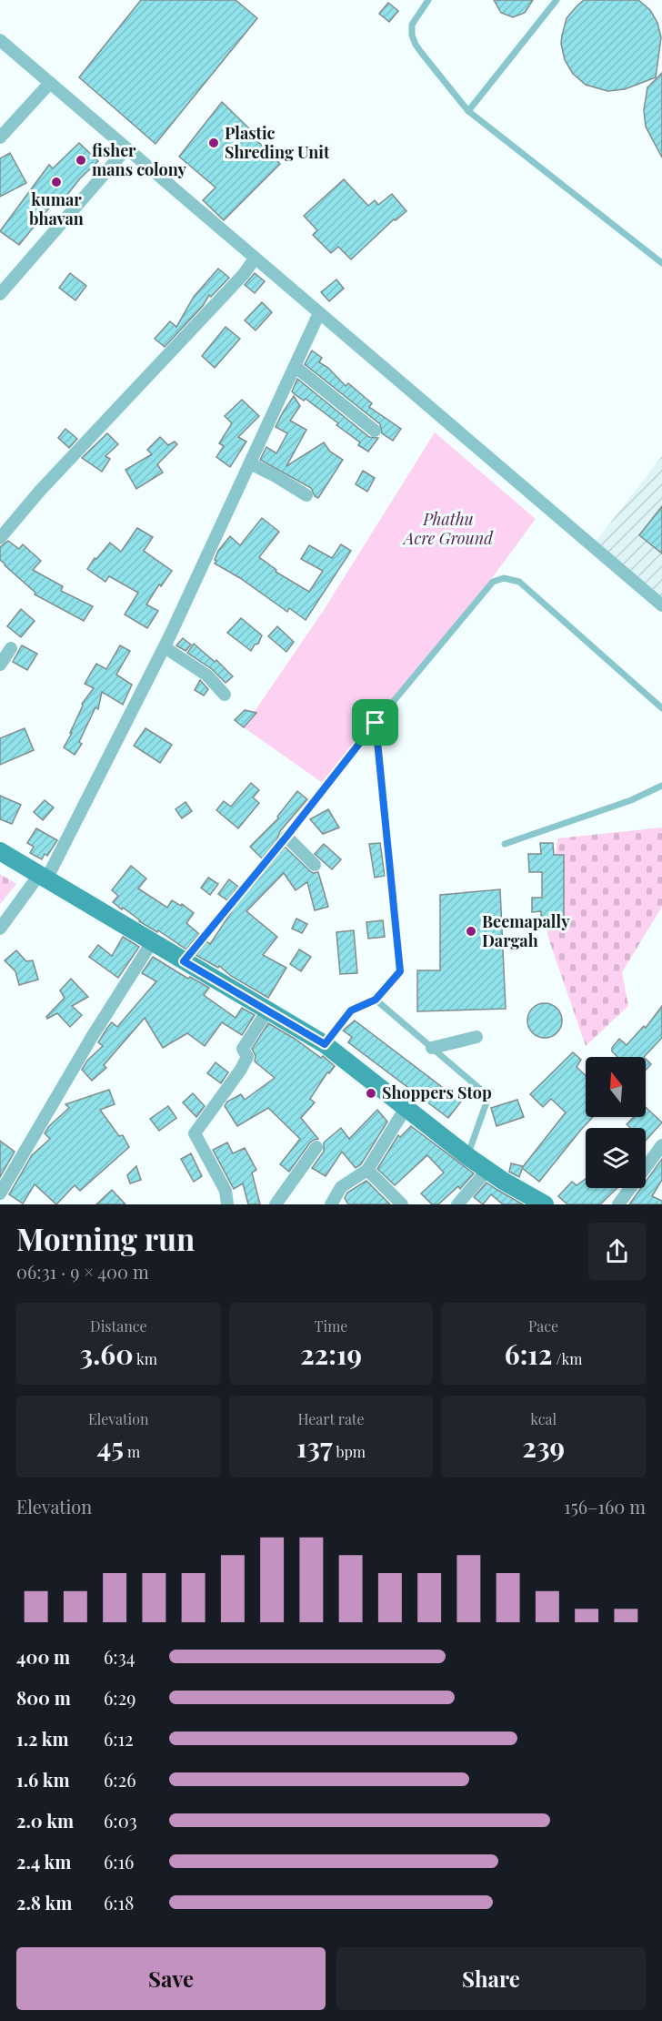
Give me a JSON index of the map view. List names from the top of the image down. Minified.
{"parks":["Phathu Acre Ground"],"places":["Plastic Shreding Unit","fisher mans colony","kumar bhavan","Beemapally Dargah","Shoppers Stop"],"north":"top","page":{"heading":["Morning run","06:31 · 9 × 400 m"],"stats":[["Distance","3.60 km"],["Time","22:19"],["Pace","6:12 /km"],["Elevation","45 m"],["Heart rate","137 bpm"],["kcal","239"]],"chart":["Elevation","156–160 m"],"list":[{"name":"400 m","note":"6:34"},{"name":"800 m","note":"6:29"},{"name":"1.2 km","note":"6:12"},{"name":"1.6 km","note":"6:26"},{"name":"2.0 km","note":"6:03"},{"name":"2.4 km","note":"6:16"},{"name":"2.8 km","note":"6:18"}],"buttons":["Save","Share"]}}
